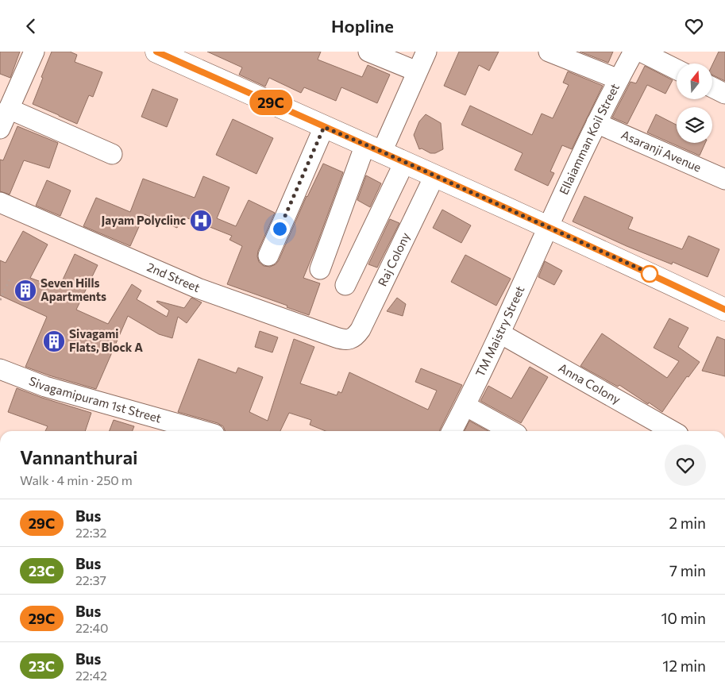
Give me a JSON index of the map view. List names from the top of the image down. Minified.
{"streets":{"street":["Ellaiamman Koil Street","Asaranji Avenue","Raj Colony","2nd Street","TM Maistry Street","Anna Colony","Sivagamipuram 1st Street"]},"crossings":[["Ellaiamman Koil Street","Asaranji Avenue"],["Ellaiamman Koil Street","TM Maistry Street"],["Raj Colony","2nd Street"],["TM Maistry Street","Anna Colony"]],"places":{"hospital":["Jayam Polyclinc"],"building":["Seven Hills Apartments","Sivagami Flats, Block A"]},"lines":["bus line 29C"],"north":"top","page":{"header":"Hopline","on_map":"29C","heading":["Vannanthurai","Walk · 4 min · 250 m"],"list":[{"mark":"29C","name":"Bus","note":"22:32","value":"2 min"},{"mark":"23C","name":"Bus","note":"22:37","value":"7 min"},{"mark":"29C","name":"Bus","note":"22:40","value":"10 min"},{"mark":"23C","name":"Bus","note":"22:42","value":"12 min"}]}}
